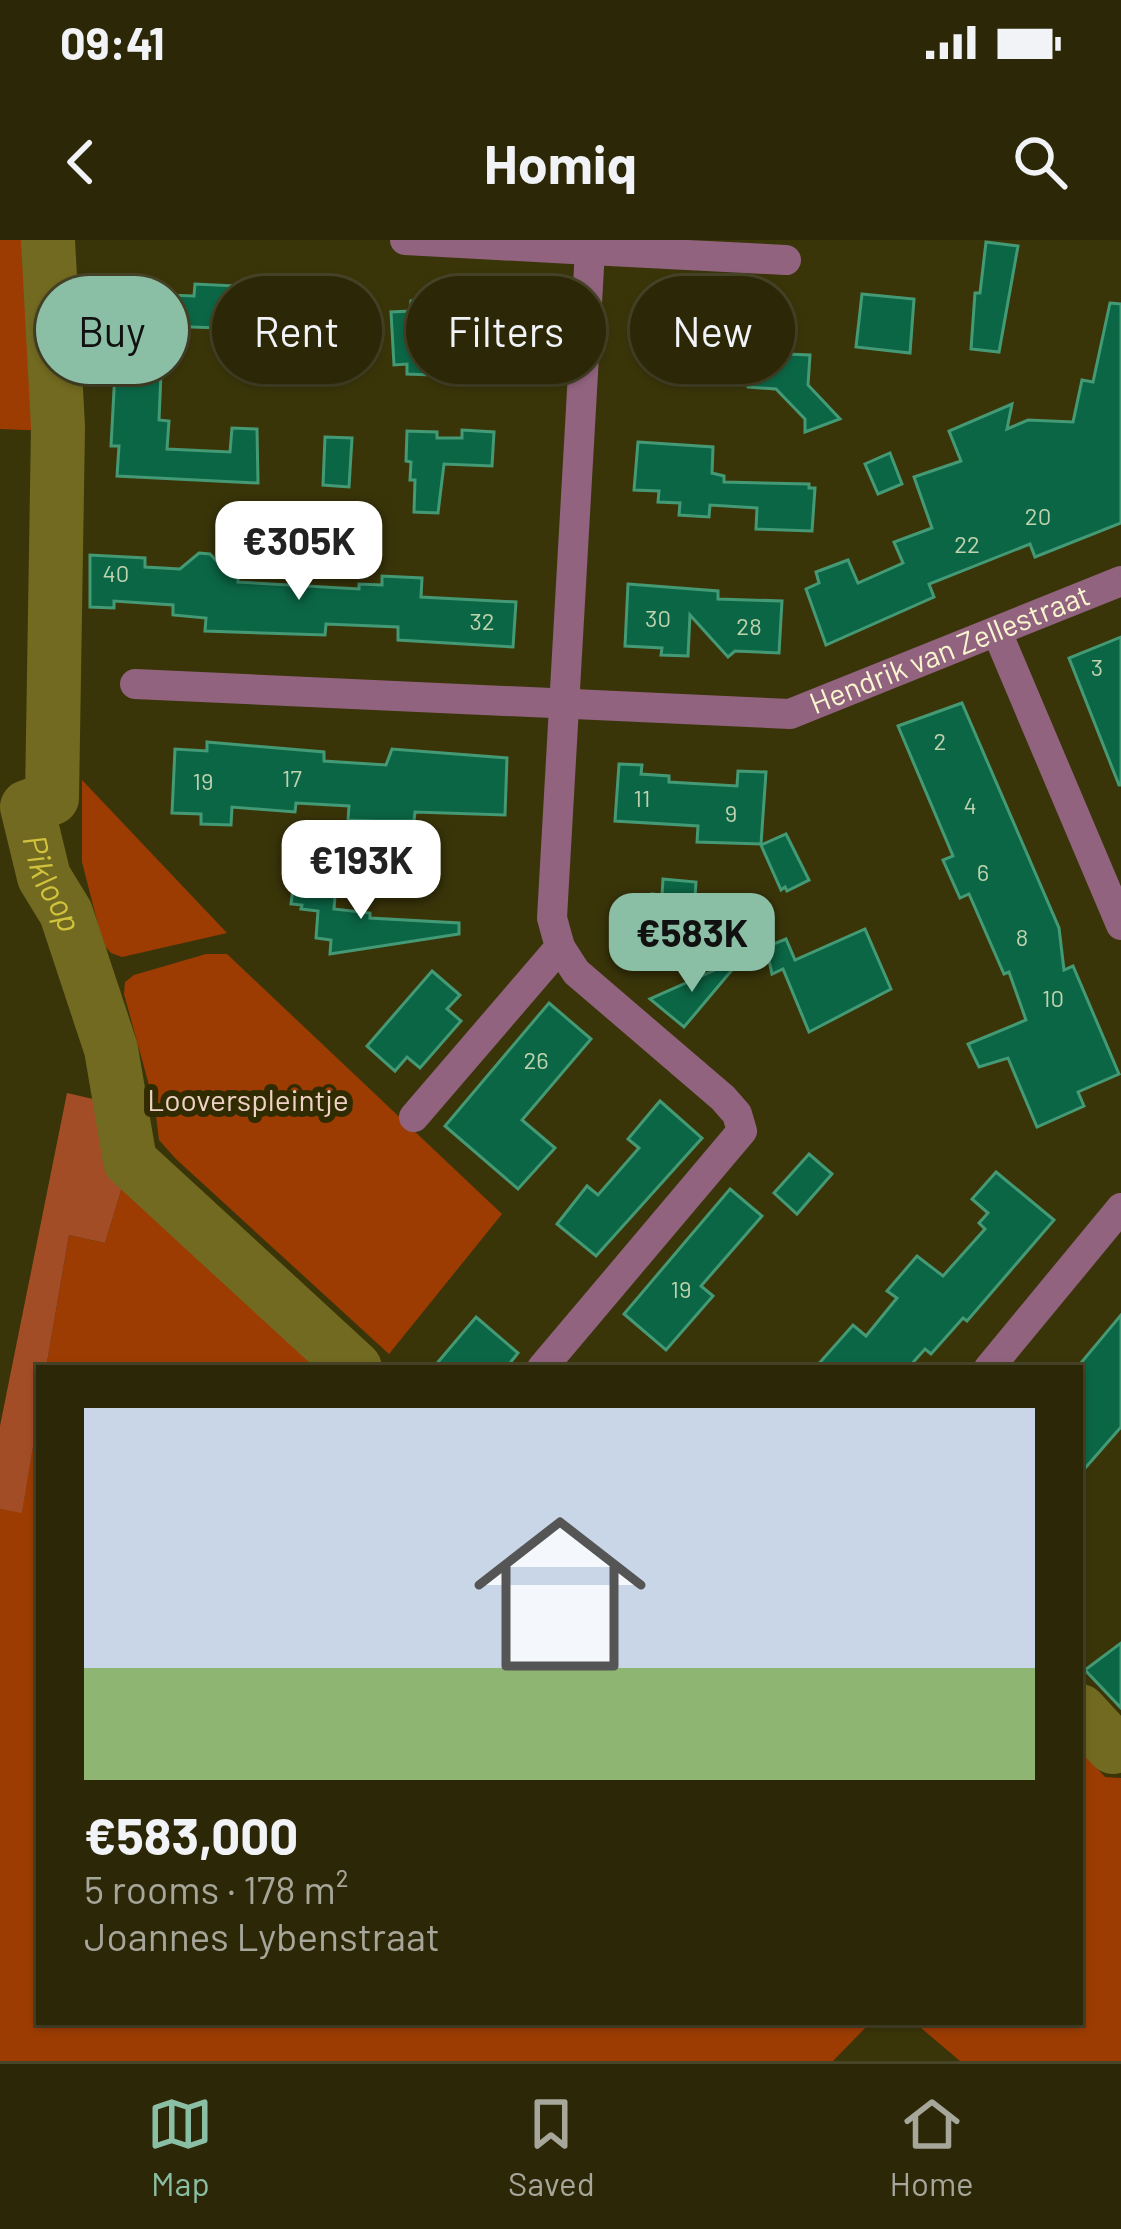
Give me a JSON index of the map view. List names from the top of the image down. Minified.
{"streets":{"street":["Hendrik van Zellestraat"]},"water":["Pikloop"],"parks":["Looverspleintje"],"house_numbers":["20","22","40","30","32","28","3","2","17","19","11","4","9","6","8","10","26","19"],"page":{"status":"09:41","header":"Homiq","chip":["Buy","Rent","Filters","New"],"price":["€305K","€193K","€583K"],"list":[{"name":"€583,000","note":"5 rooms · 178 m² · Joannes Lybenstraat"}],"tabs":["Map","Saved","Home"]}}
